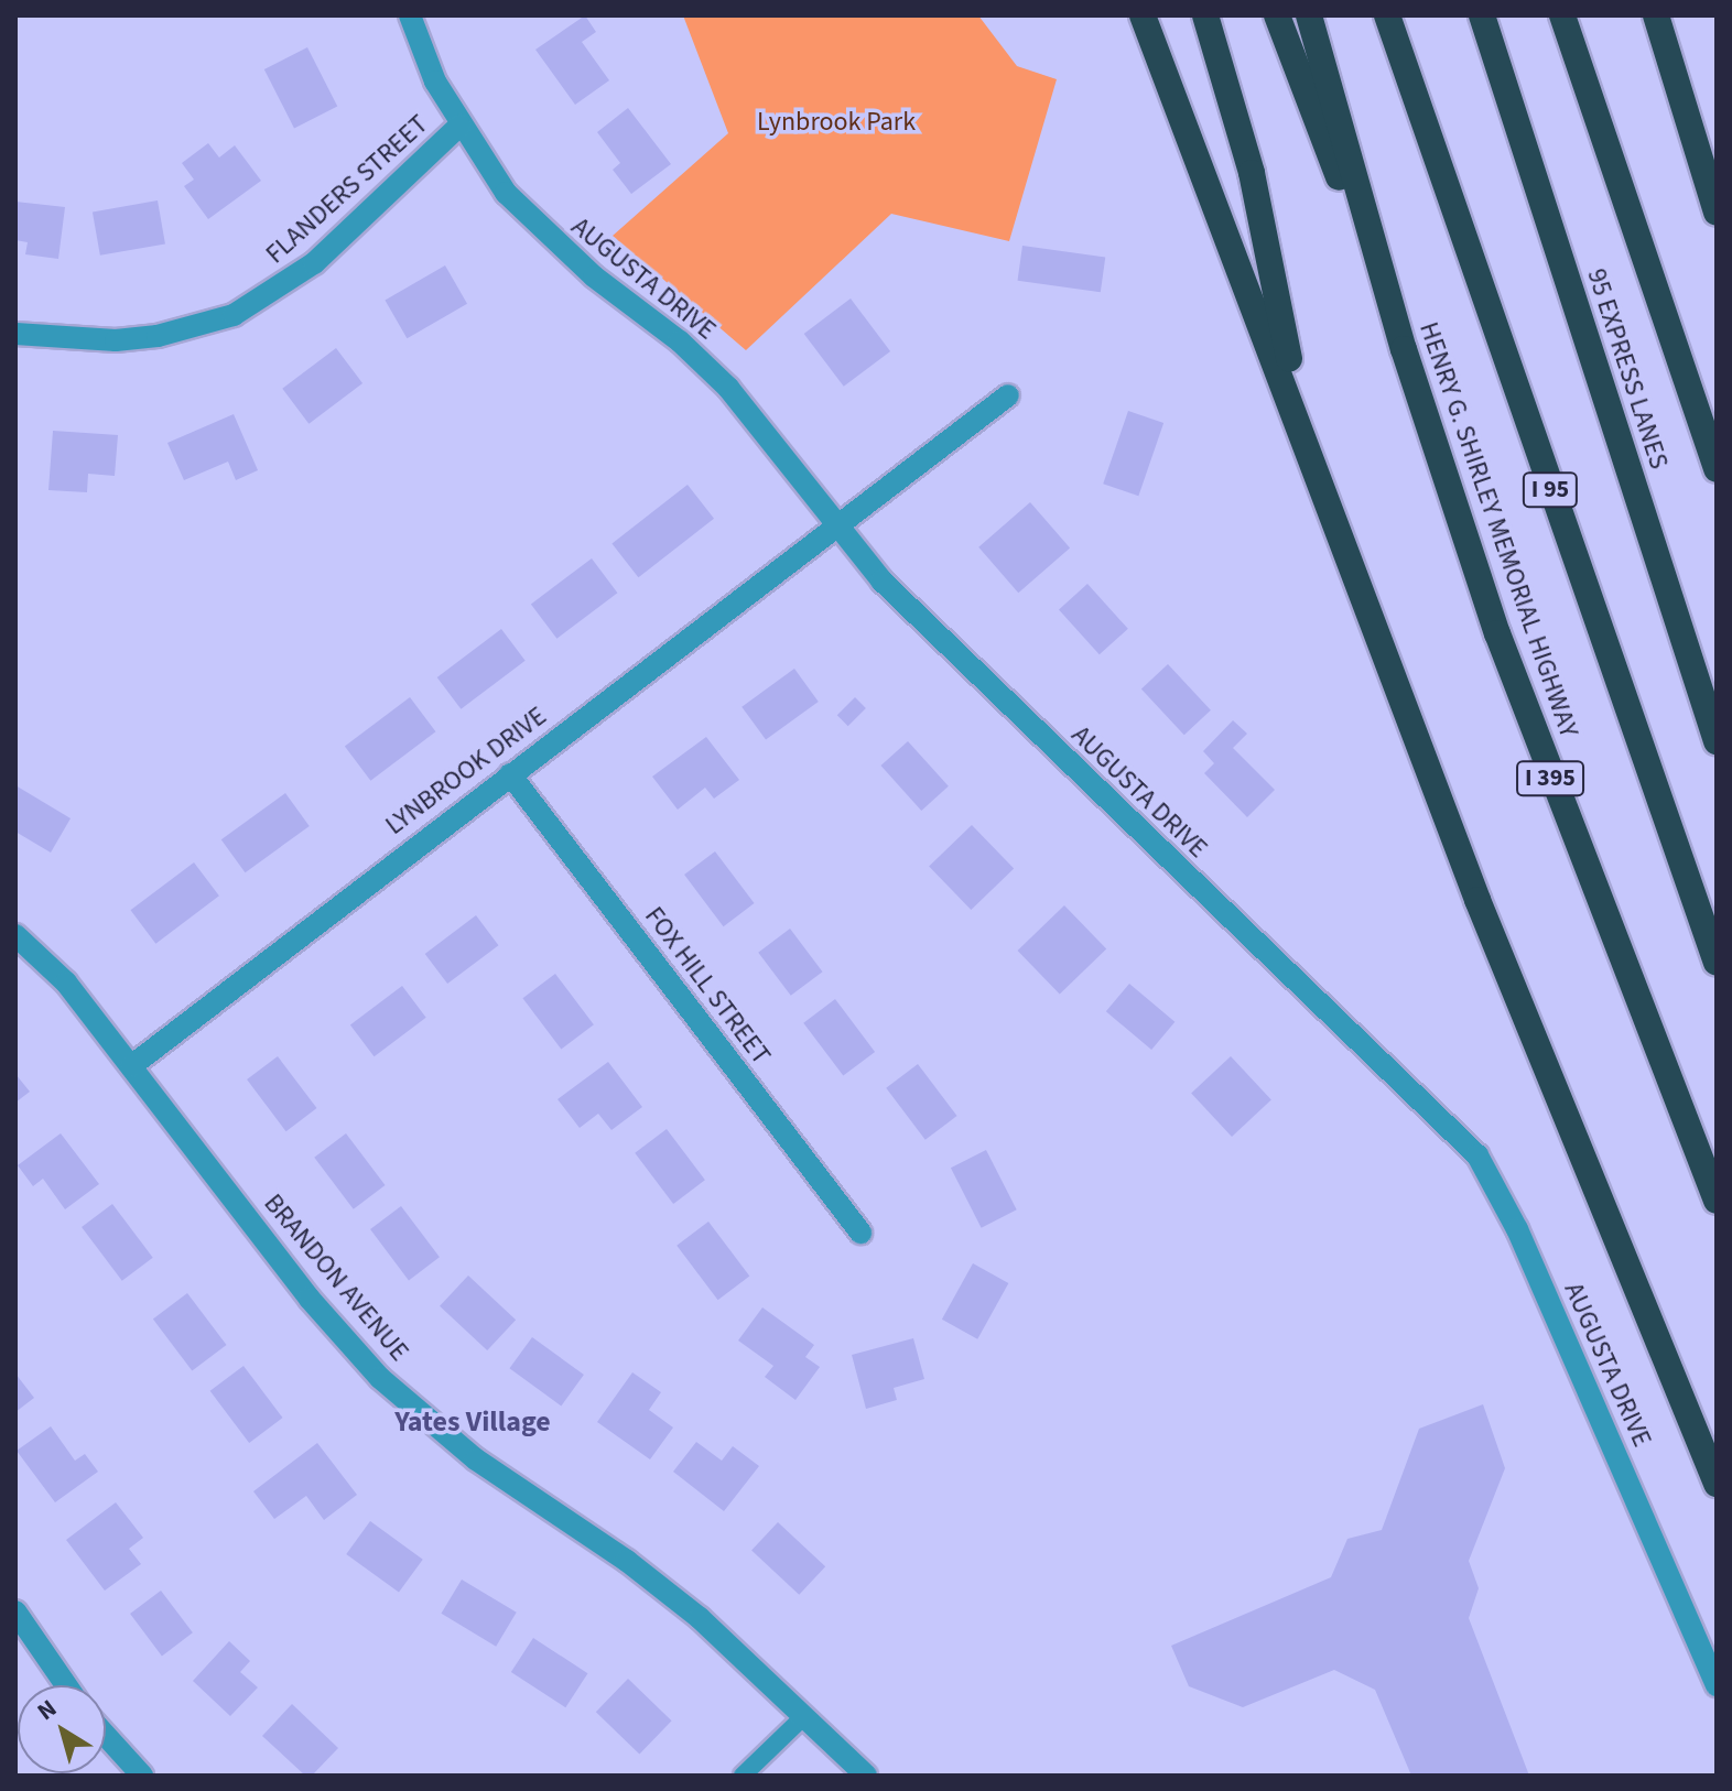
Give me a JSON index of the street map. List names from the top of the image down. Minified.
{"streets":{"highway":["95 EXPRESS LANES","I 95","HENRY G. SHIRLEY MEMORIAL HIGHWAY","I 395"],"street":["FLANDERS STREET","AUGUSTA DRIVE","LYNBROOK DRIVE","FOX HILL STREET","BRANDON AVENUE"]},"crossings":[["FLANDERS STREET","AUGUSTA DRIVE"],["AUGUSTA DRIVE","LYNBROOK DRIVE"],["LYNBROOK DRIVE","FOX HILL STREET"],["LYNBROOK DRIVE","BRANDON AVENUE"]],"districts":["Yates Village"],"parks":["Lynbrook Park"],"north":"top left"}
